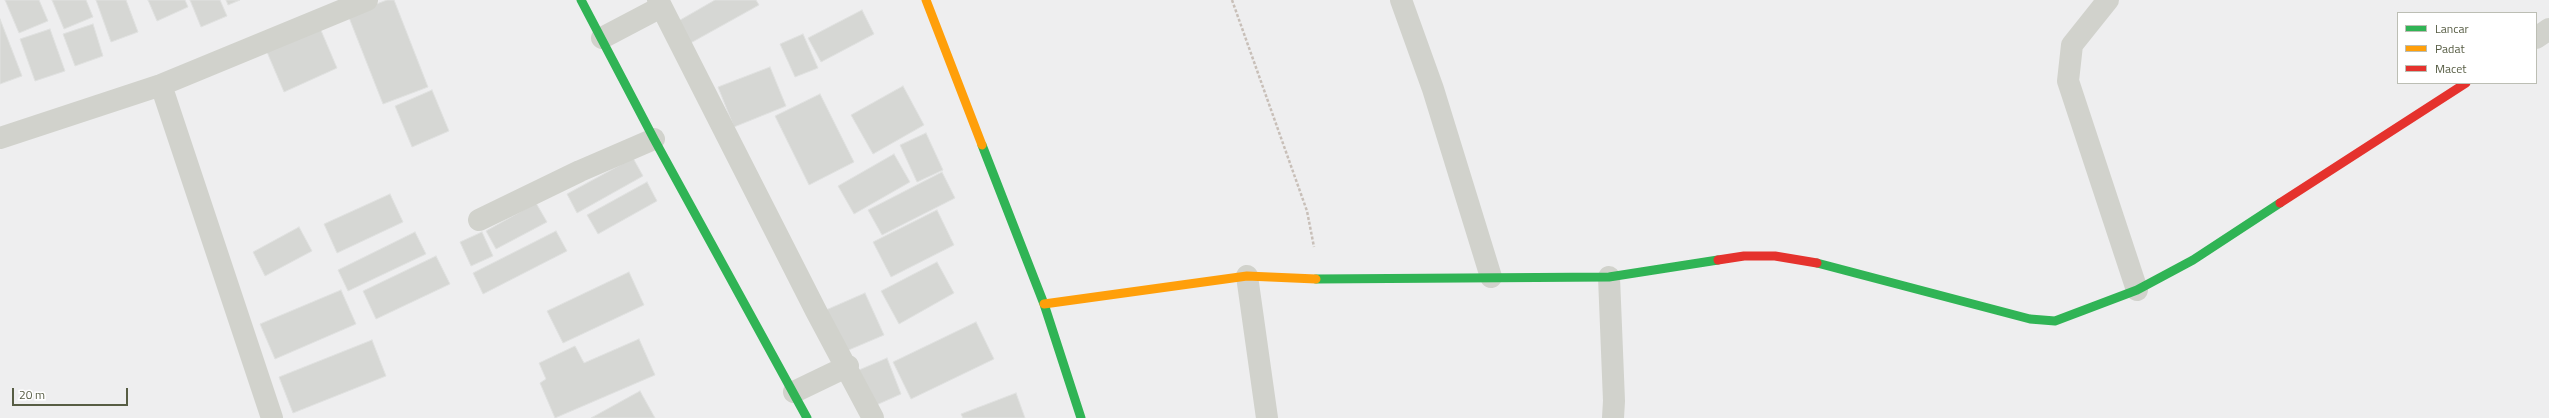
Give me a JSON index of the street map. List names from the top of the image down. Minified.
{"legend":["Lancar","Padat","Macet"],"scale_bar":"20 m"}
